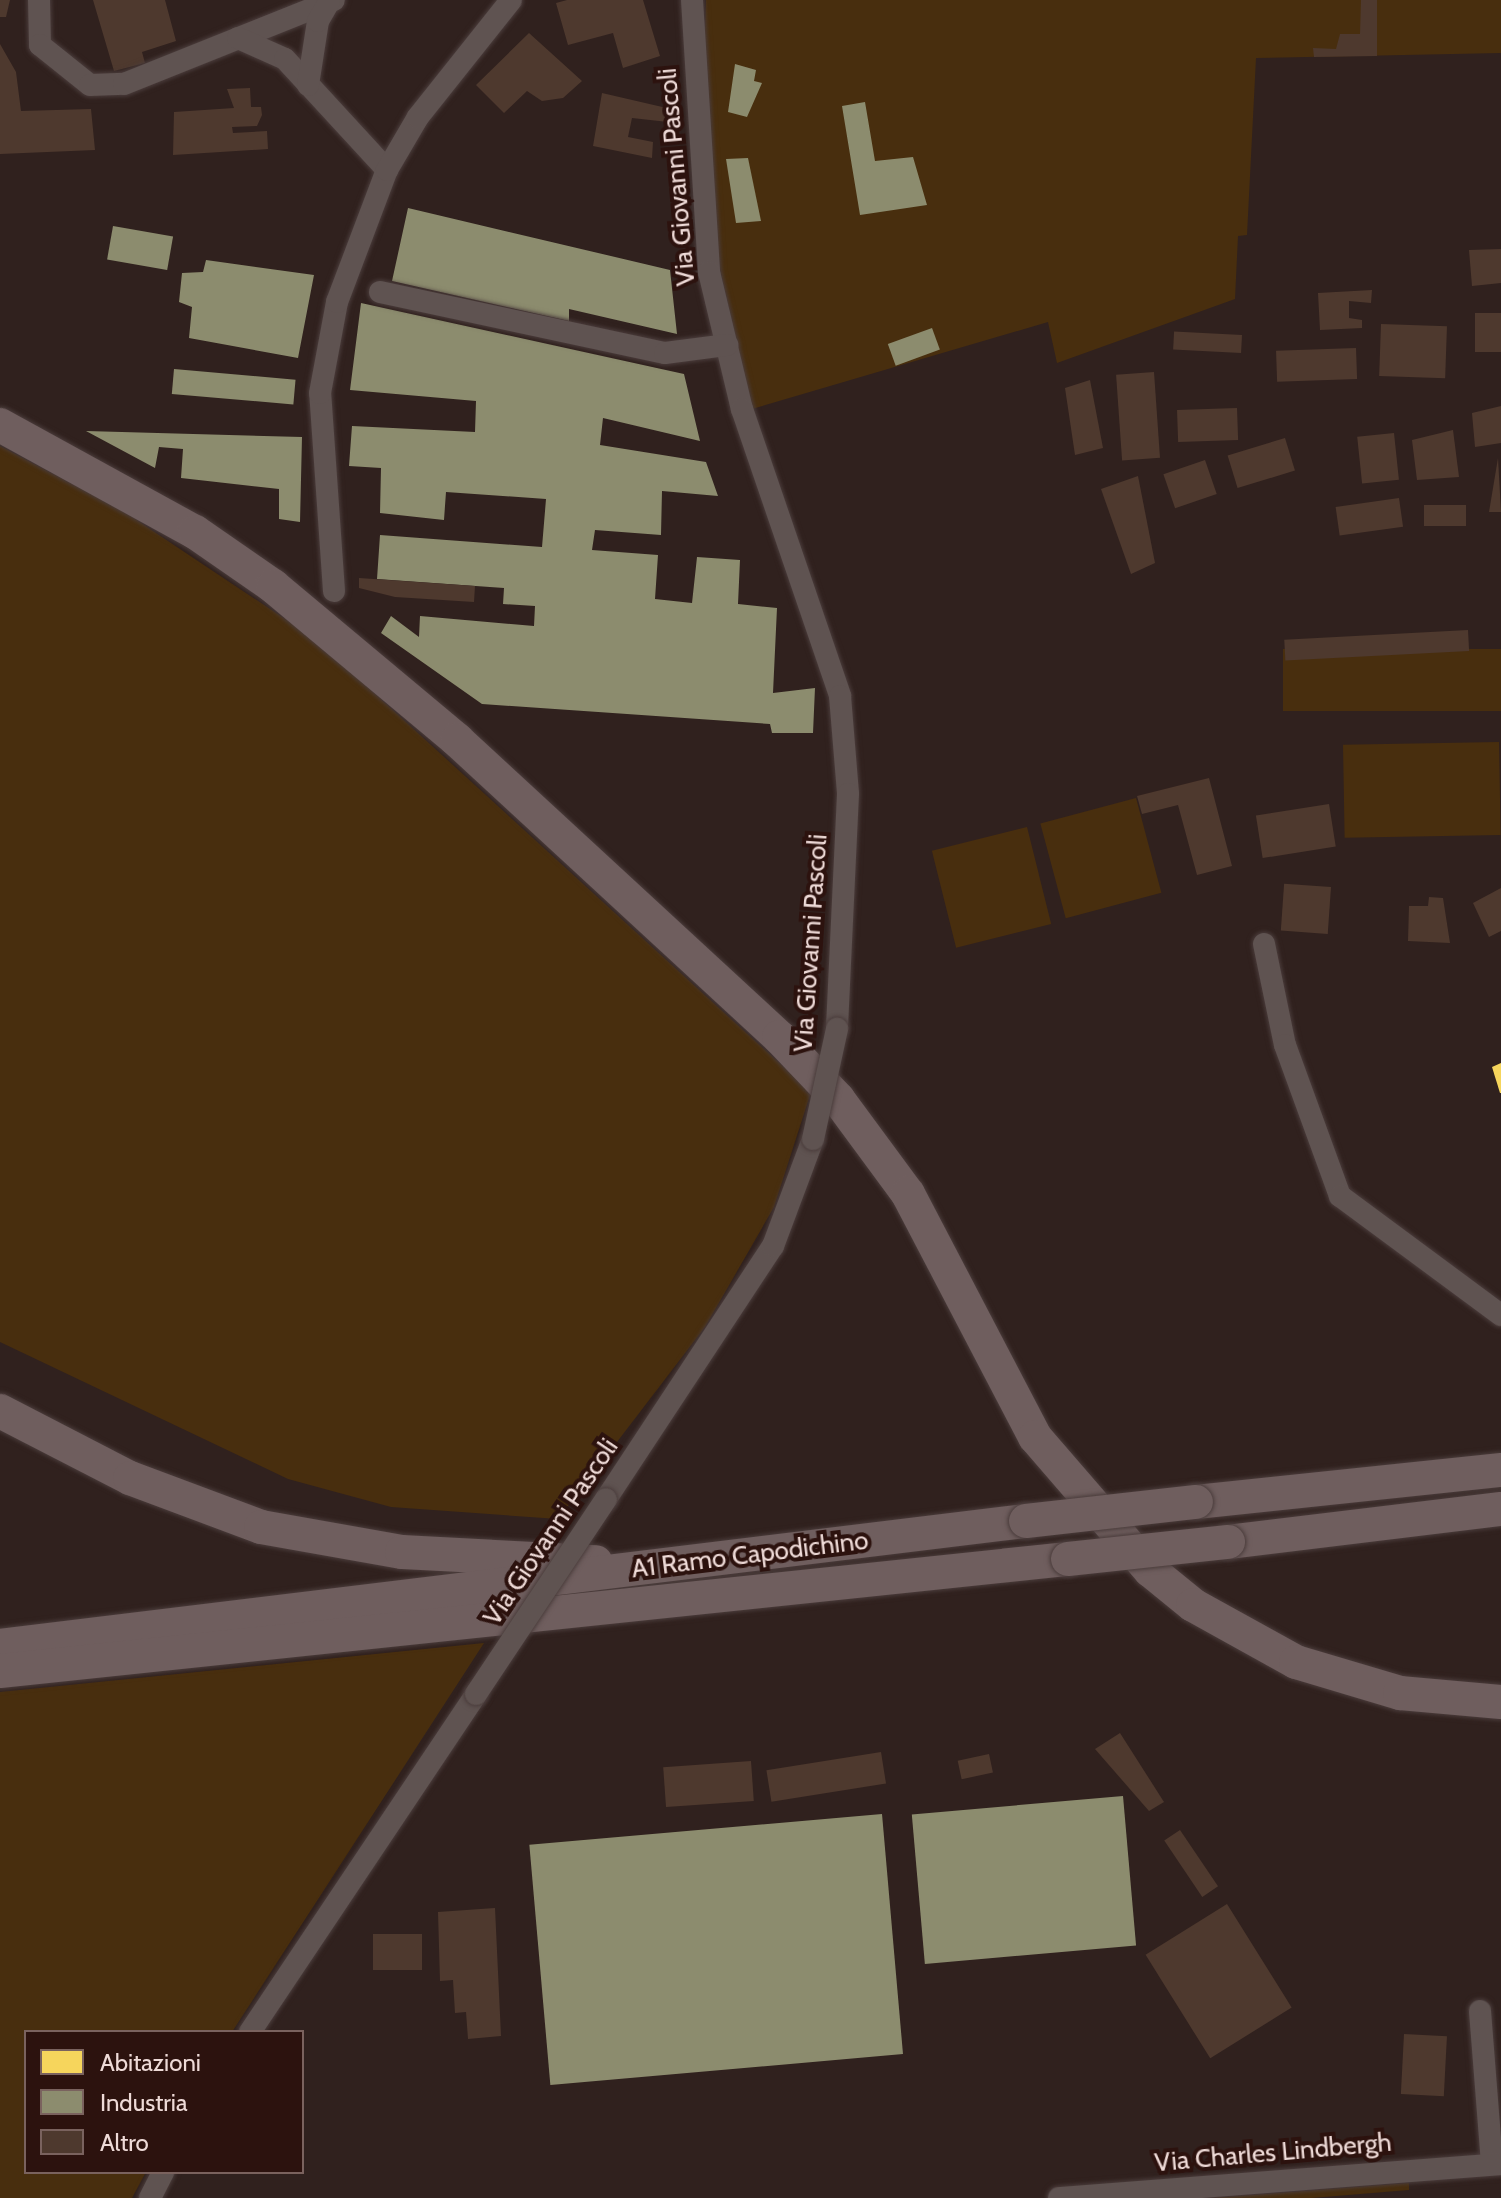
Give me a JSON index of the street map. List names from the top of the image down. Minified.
{"streets":{"highway":["A1 Ramo Capodichino"],"street":["Via Giovanni Pascoli","Via Charles Lindbergh"]},"legend":["Abitazioni","Industria","Altro"]}
